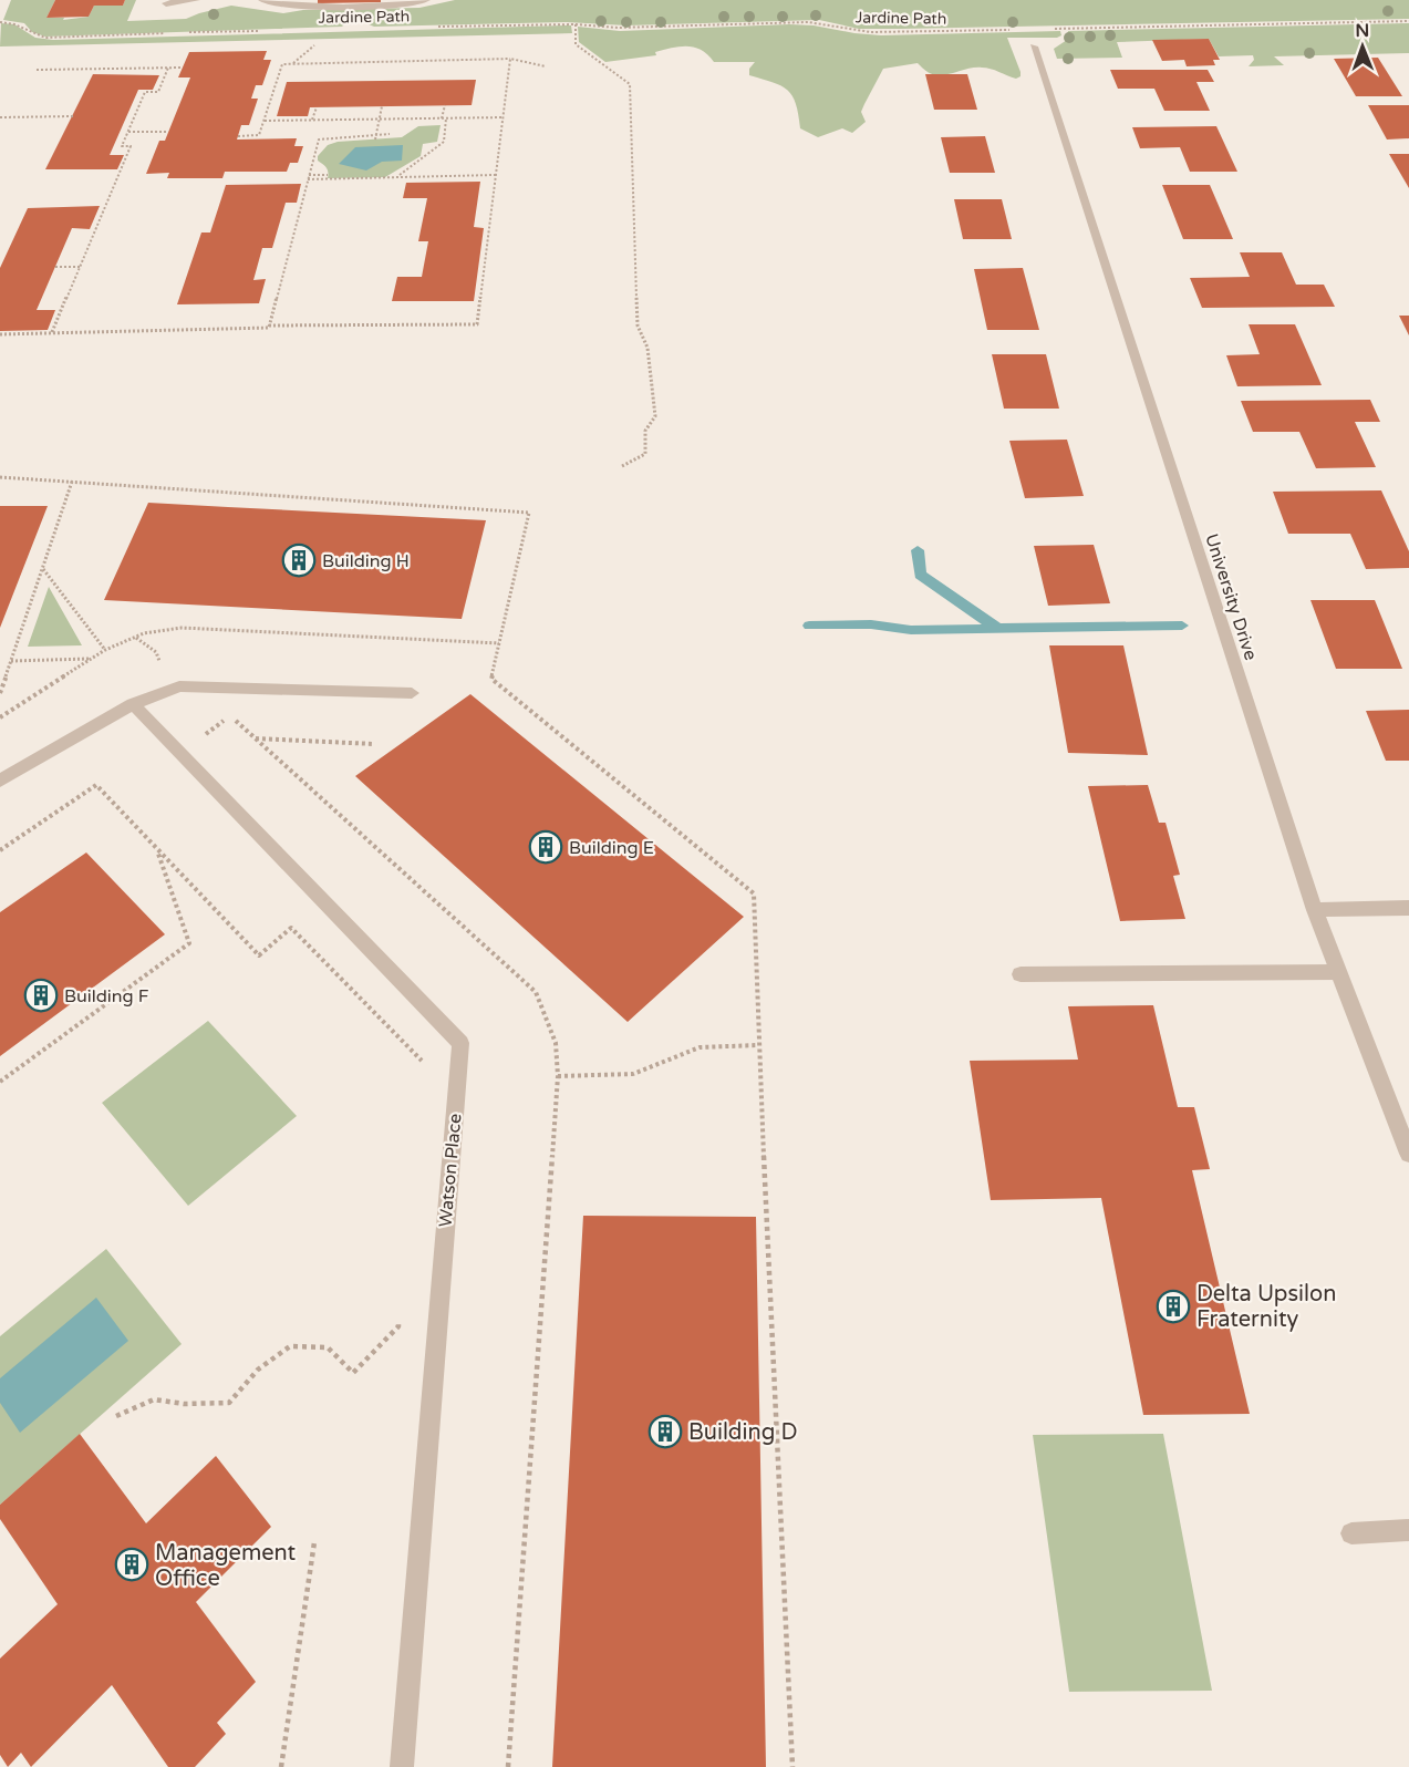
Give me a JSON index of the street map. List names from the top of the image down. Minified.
{"streets":{"street":["University Drive","Watson Place"],"path":["Jardine Path"]},"places":{"building":["Building H","Building E","Building F","Delta Upsilon Fraternity","Building D","Management Office"]},"north":"top"}
